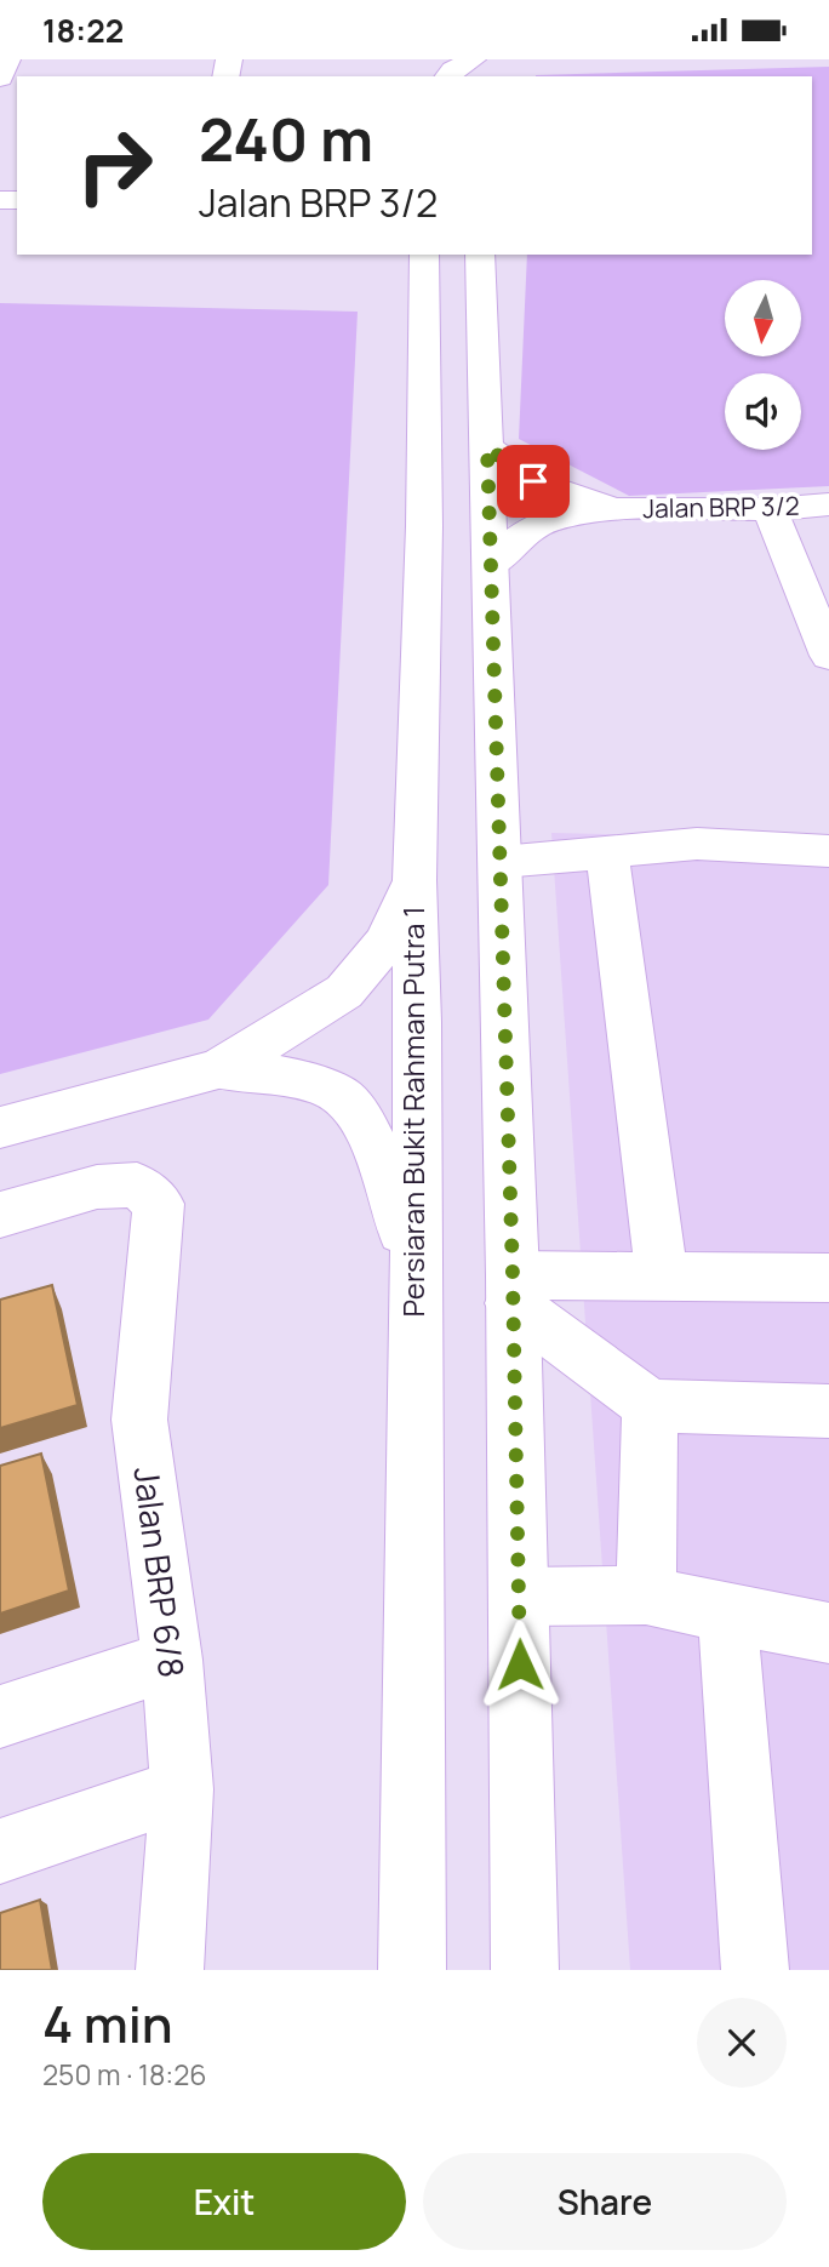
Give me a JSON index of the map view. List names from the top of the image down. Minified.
{"streets":{"main road":["Jalan BRP 3/2","Persiaran Bukit Rahman Putra 1","Jalan BRP 6/8"]},"north":"bottom","page":{"status":"18:22","turn":["240 m","Jalan BRP 3/2"],"heading":["4 min","250 m · 18:26"],"buttons":["Exit","Share"]}}
